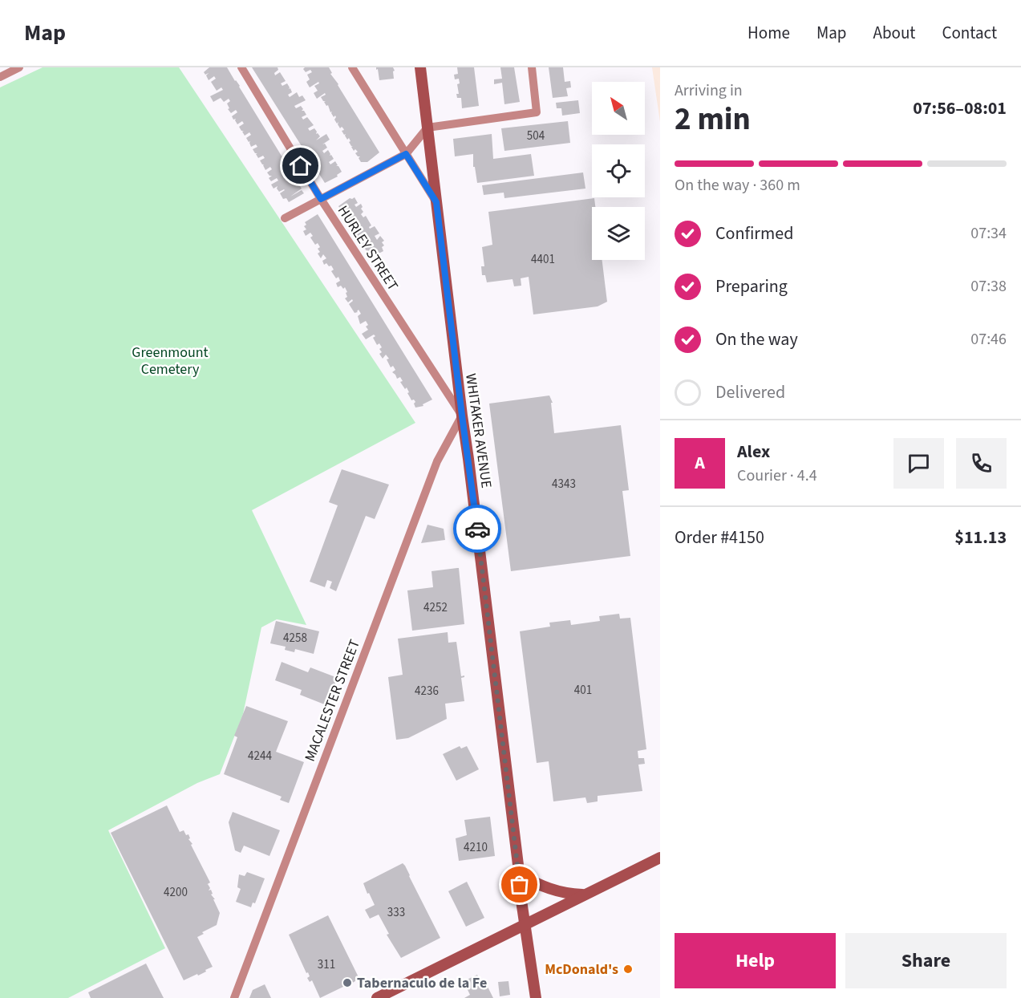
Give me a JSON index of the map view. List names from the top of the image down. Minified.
{"streets":{"main road":["WHITAKER AVENUE"],"street":["HURLEY STREET","MACALESTER STREET"]},"crossings":[["HURLEY STREET","WHITAKER AVENUE"],["HURLEY STREET","MACALESTER STREET"],["WHITAKER AVENUE","MACALESTER STREET"]],"parks":["Greenmount Cemetery"],"places":["McDonald's","Tabernaculo de la Fe"],"house_numbers":["504","4401","4343","4252","4258","401","4236","4244","4210","4200","333","311"],"north":"top left","page":{"header":"Map","nav":["Home","Map","About","Contact"],"heading":["2 min","Arriving in","07:56–08:01"],"panel":["Alex","Courier · 4.4","Order #4150","$11.13"],"bar":"On the way · 360 m","list":[["Confirmed","07:34"],["Preparing","07:38"],["On the way","07:46"],"Delivered"],"round":"A","buttons":["Help","Share"]}}
